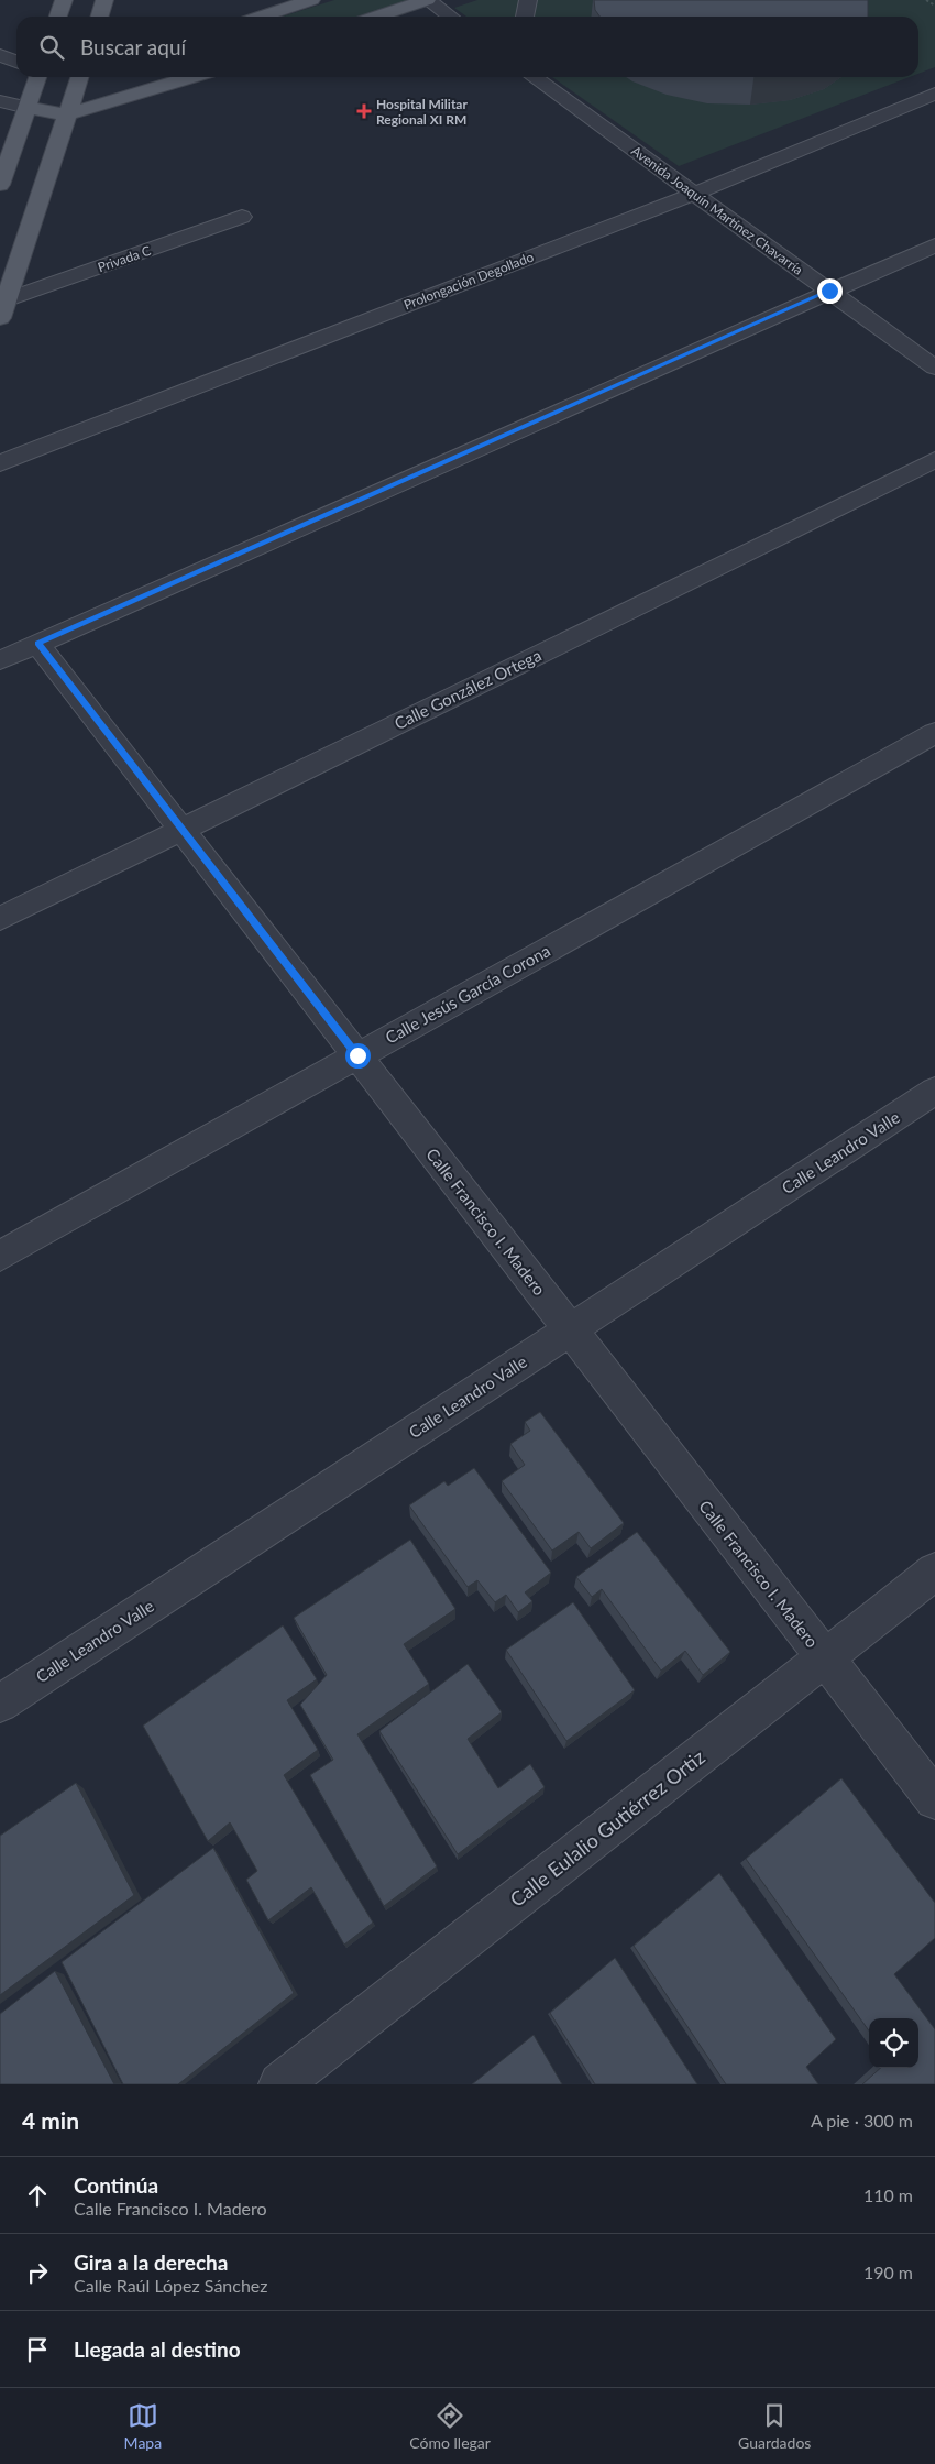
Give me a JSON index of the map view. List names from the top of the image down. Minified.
{"streets":{"street":["Avenida Joaquín Martínez Chavarría","Privada C","Prolongación Degollado","Calle González Ortega","Calle Jesús García Corona","Calle Leandro Valle","Calle Francisco I. Madero","Calle Eulalio Gutiérrez Ortiz"]},"crossings":[["Avenida Joaquín Martínez Chavarría","Prolongación Degollado"],["Calle González Ortega","Calle Francisco I. Madero"],["Calle Jesús García Corona","Calle Francisco I. Madero"],["Calle Leandro Valle","Calle Francisco I. Madero"],["Calle Francisco I. Madero","Calle Eulalio Gutiérrez Ortiz"]],"places":{"health":["Hospital Militar Regional XI RM"]},"page":{"search":"Buscar aquí","heading":["4 min","A pie · 300 m"],"list":[["Continúa","Calle Francisco I. Madero","110 m"],["Gira a la derecha","Calle Raúl López Sánchez","190 m"],"Llegada al destino"],"nav":["Mapa","Cómo llegar","Guardados"]}}
